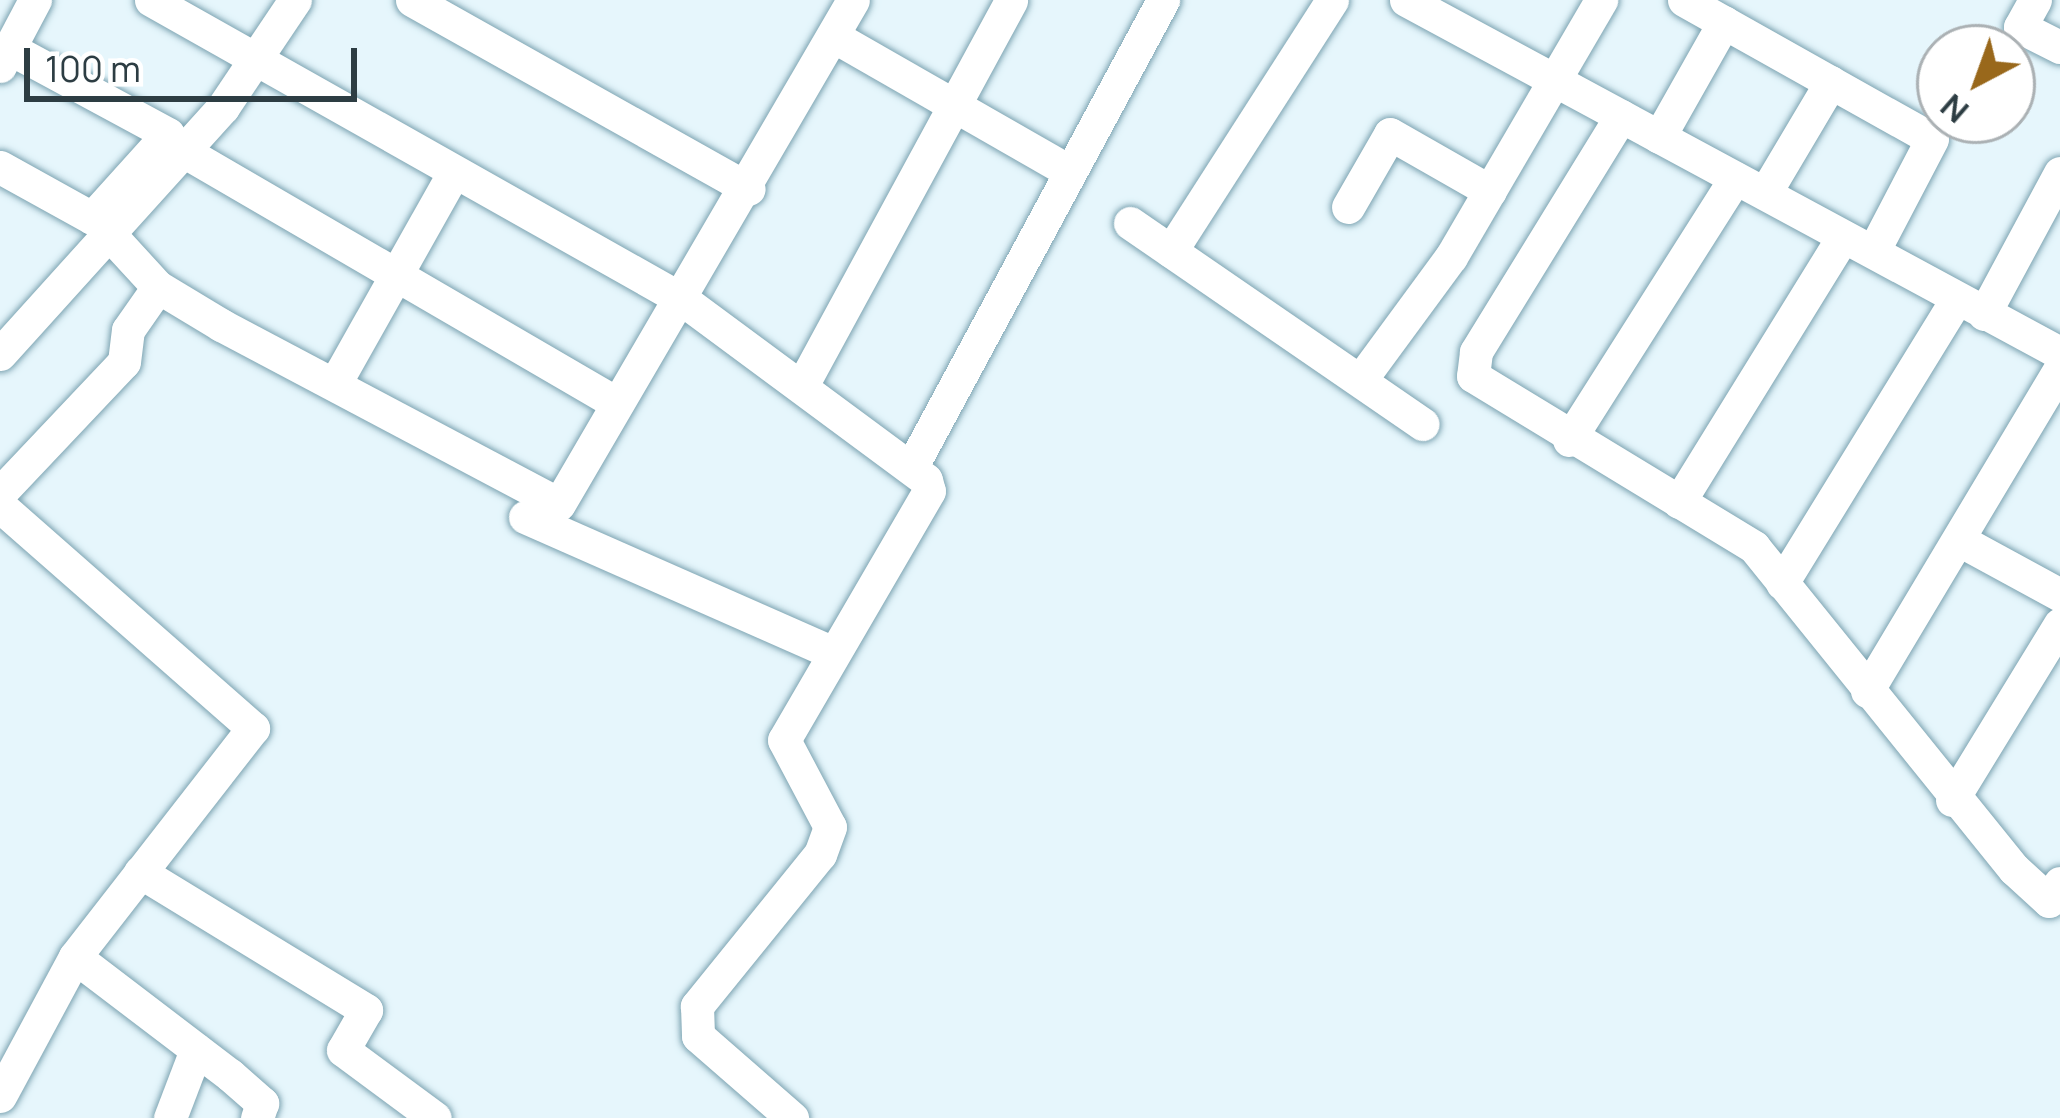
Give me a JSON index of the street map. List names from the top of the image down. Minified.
{"scale_bar":"100 m","north":"bottom left"}
